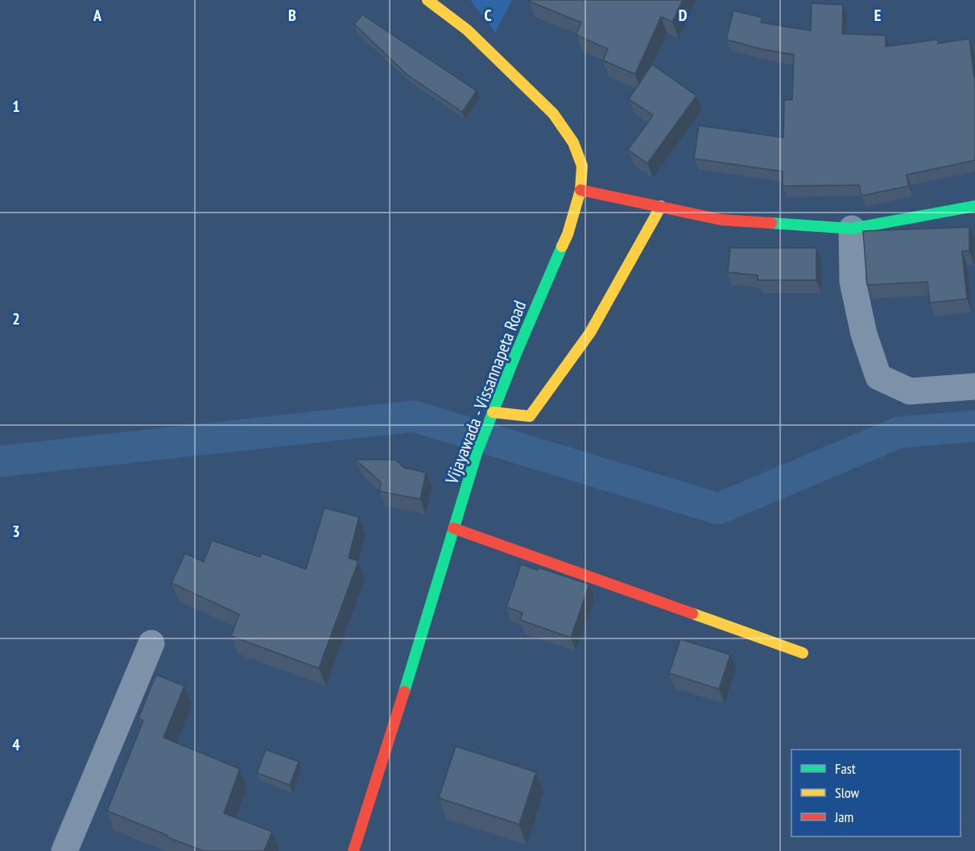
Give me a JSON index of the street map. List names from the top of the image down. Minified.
{"streets":{"main road":["Vijayawada - Vissannapeta Road"]},"legend":["Fast","Slow","Jam"],"grid":{"columns":["A","B","C","D","E"],"rows":["1","2","3","4"]}}
